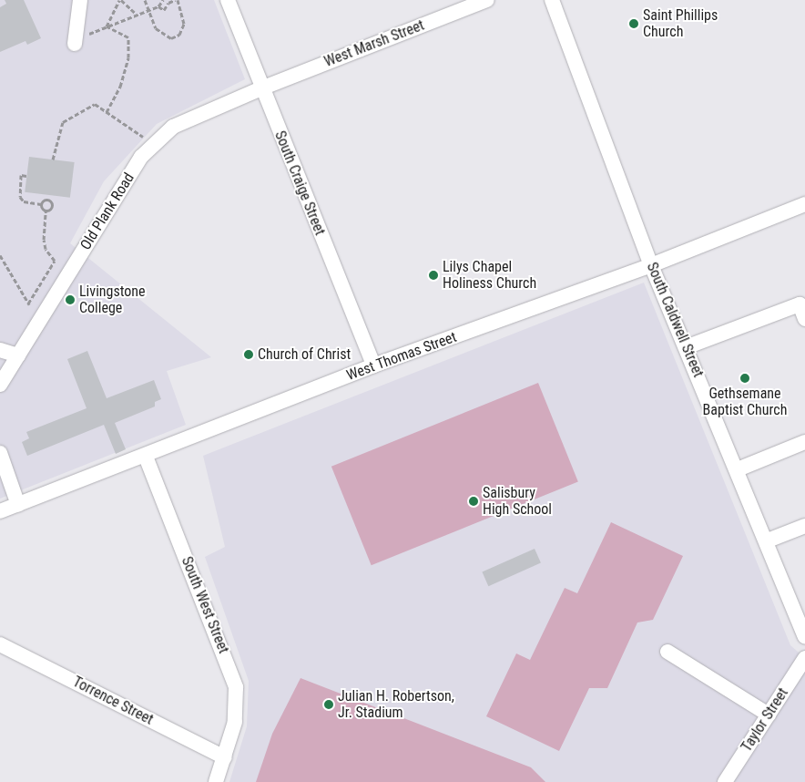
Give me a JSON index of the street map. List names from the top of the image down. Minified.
{"streets":{"street":["West Marsh Street","South Craige Street","Old Plank Road","South Caldwell Street","West Thomas Street","South West Street","Torrence Street","Taylor Street"]},"crossings":[["West Marsh Street","South Craige Street"],["West Marsh Street","Old Plank Road"],["South Craige Street","Old Plank Road"],["South Craige Street","West Thomas Street"],["South Caldwell Street","West Thomas Street"],["West Thomas Street","South West Street"],["South West Street","Torrence Street"]],"places":["Saint Phillips Church","Lilys Chapel Holiness Church","Livingstone College","Church of Christ","Gethsemane Baptist Church","Salisbury High School","Julian H. Robertson, Jr. Stadium"]}
